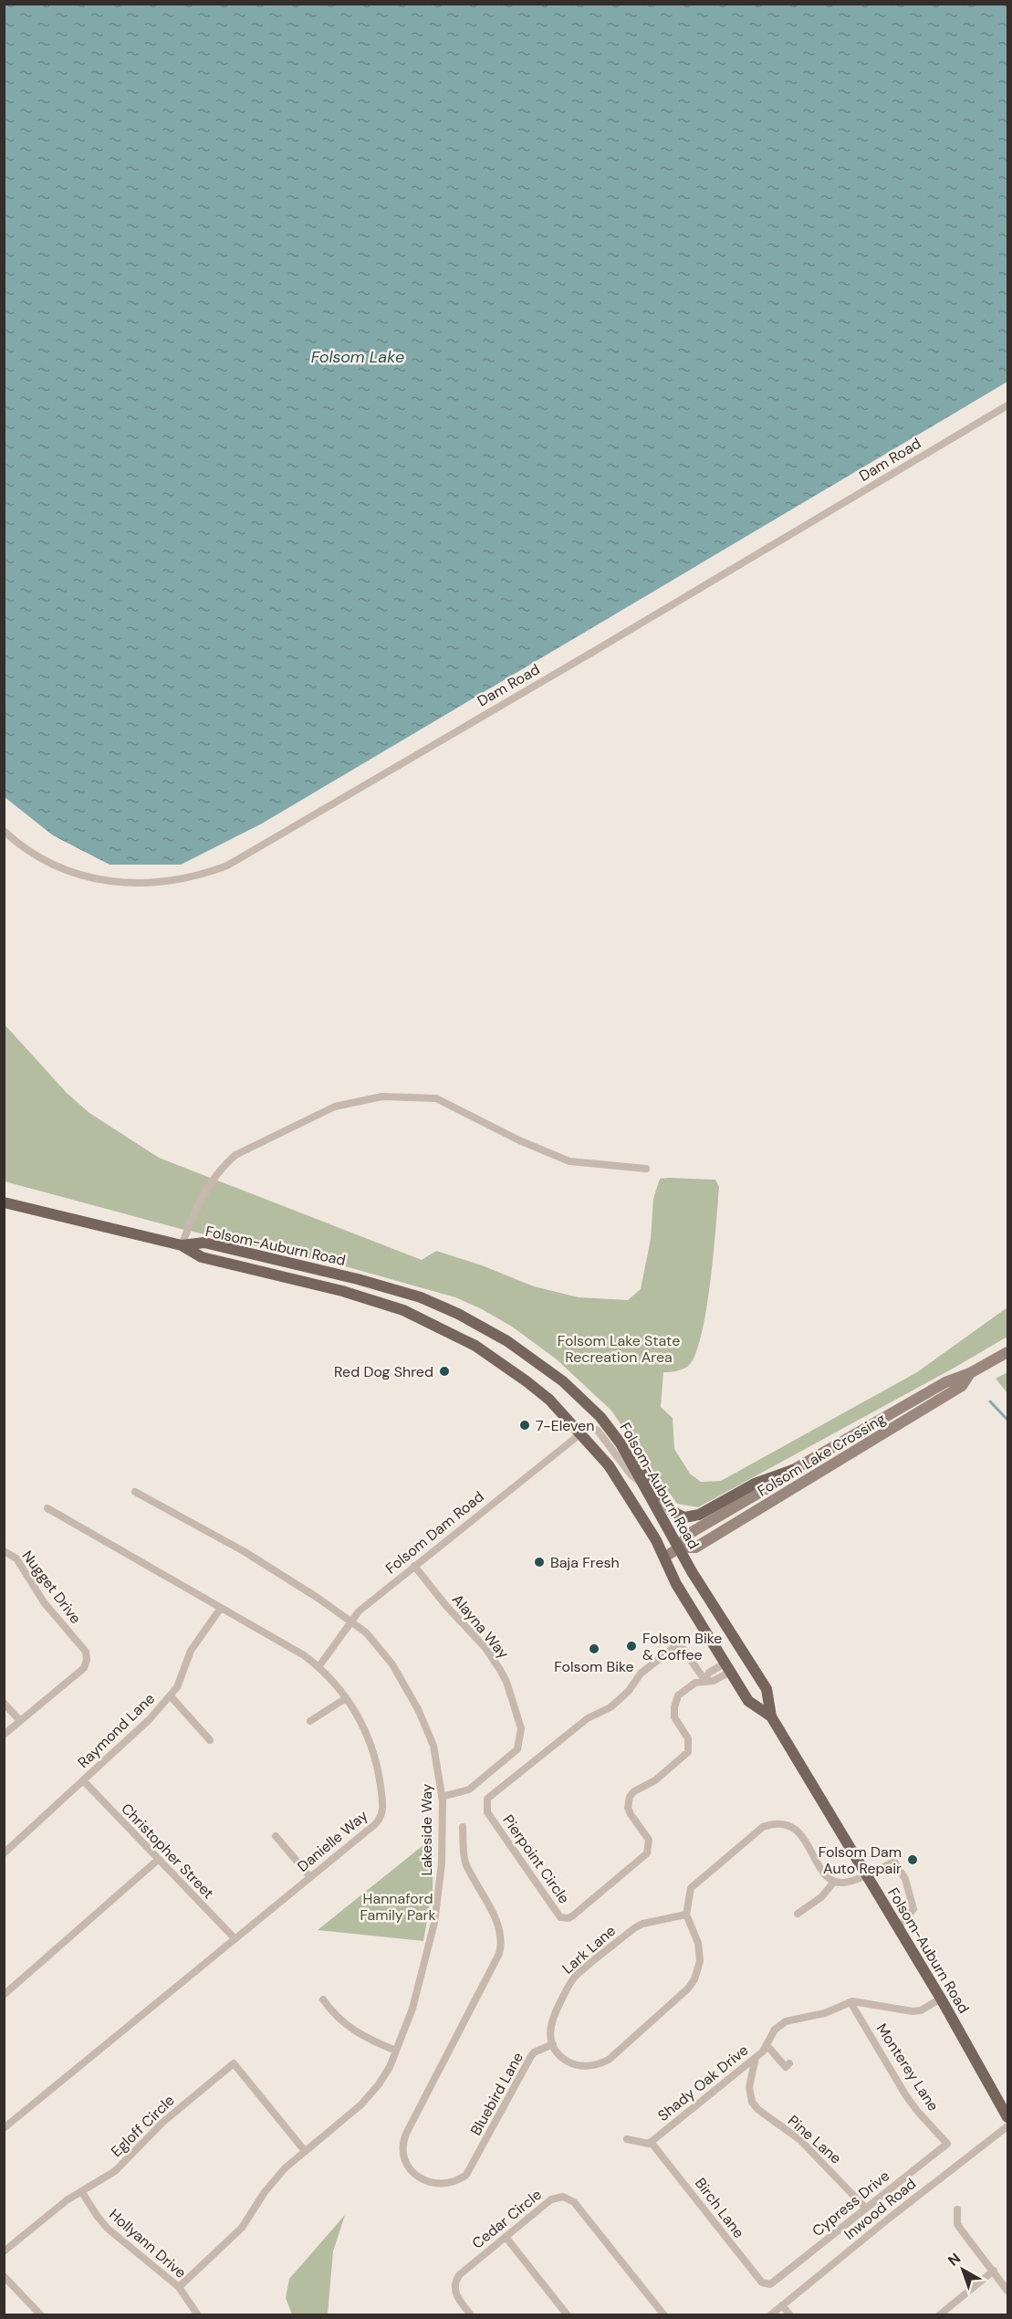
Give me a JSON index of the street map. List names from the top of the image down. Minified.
{"streets":{"main road":["Folsom-Auburn Road","Folsom Lake Crossing"],"street":["Dam Road","Folsom Dam Road","Nugget Drive","Alayna Way","Raymond Lane","Lakeside Way","Danielle Way","Christopher Street","Pierpoint Circle","Lark Lane","Monterey Lane","Shady Oak Drive","Bluebird Lane","Egloff Circle","Pine Lane","Cypress Drive","Birch Lane","Inwood Road","Cedar Circle","Hollyann Drive"]},"crossings":[["Folsom-Auburn Road","Folsom Lake Crossing"],["Folsom-Auburn Road","Folsom Dam Road"],["Folsom-Auburn Road","Pierpoint Circle"],["Folsom Dam Road","Alayna Way"],["Folsom Dam Road","Lakeside Way"],["Folsom Dam Road","Danielle Way"],["Alayna Way","Lakeside Way"],["Raymond Lane","Danielle Way"],["Raymond Lane","Christopher Street"],["Lakeside Way","Egloff Circle"],["Lakeside Way","Hollyann Drive"],["Danielle Way","Christopher Street"],["Lark Lane","Bluebird Lane"],["Monterey Lane","Shady Oak Drive"],["Monterey Lane","Cypress Drive"],["Shady Oak Drive","Pine Lane"],["Shady Oak Drive","Birch Lane"],["Egloff Circle","Hollyann Drive"],["Pine Lane","Cypress Drive"],["Cypress Drive","Birch Lane"]],"water":["Folsom Lake"],"parks":["Folsom Lake State Recreation Area","Hannaford Family Park"],"places":["Red Dog Shred","7-Eleven","Baja Fresh","Folsom Bike & Coffee","Folsom Bike","Folsom Dam Auto Repair"],"north":"top left"}
